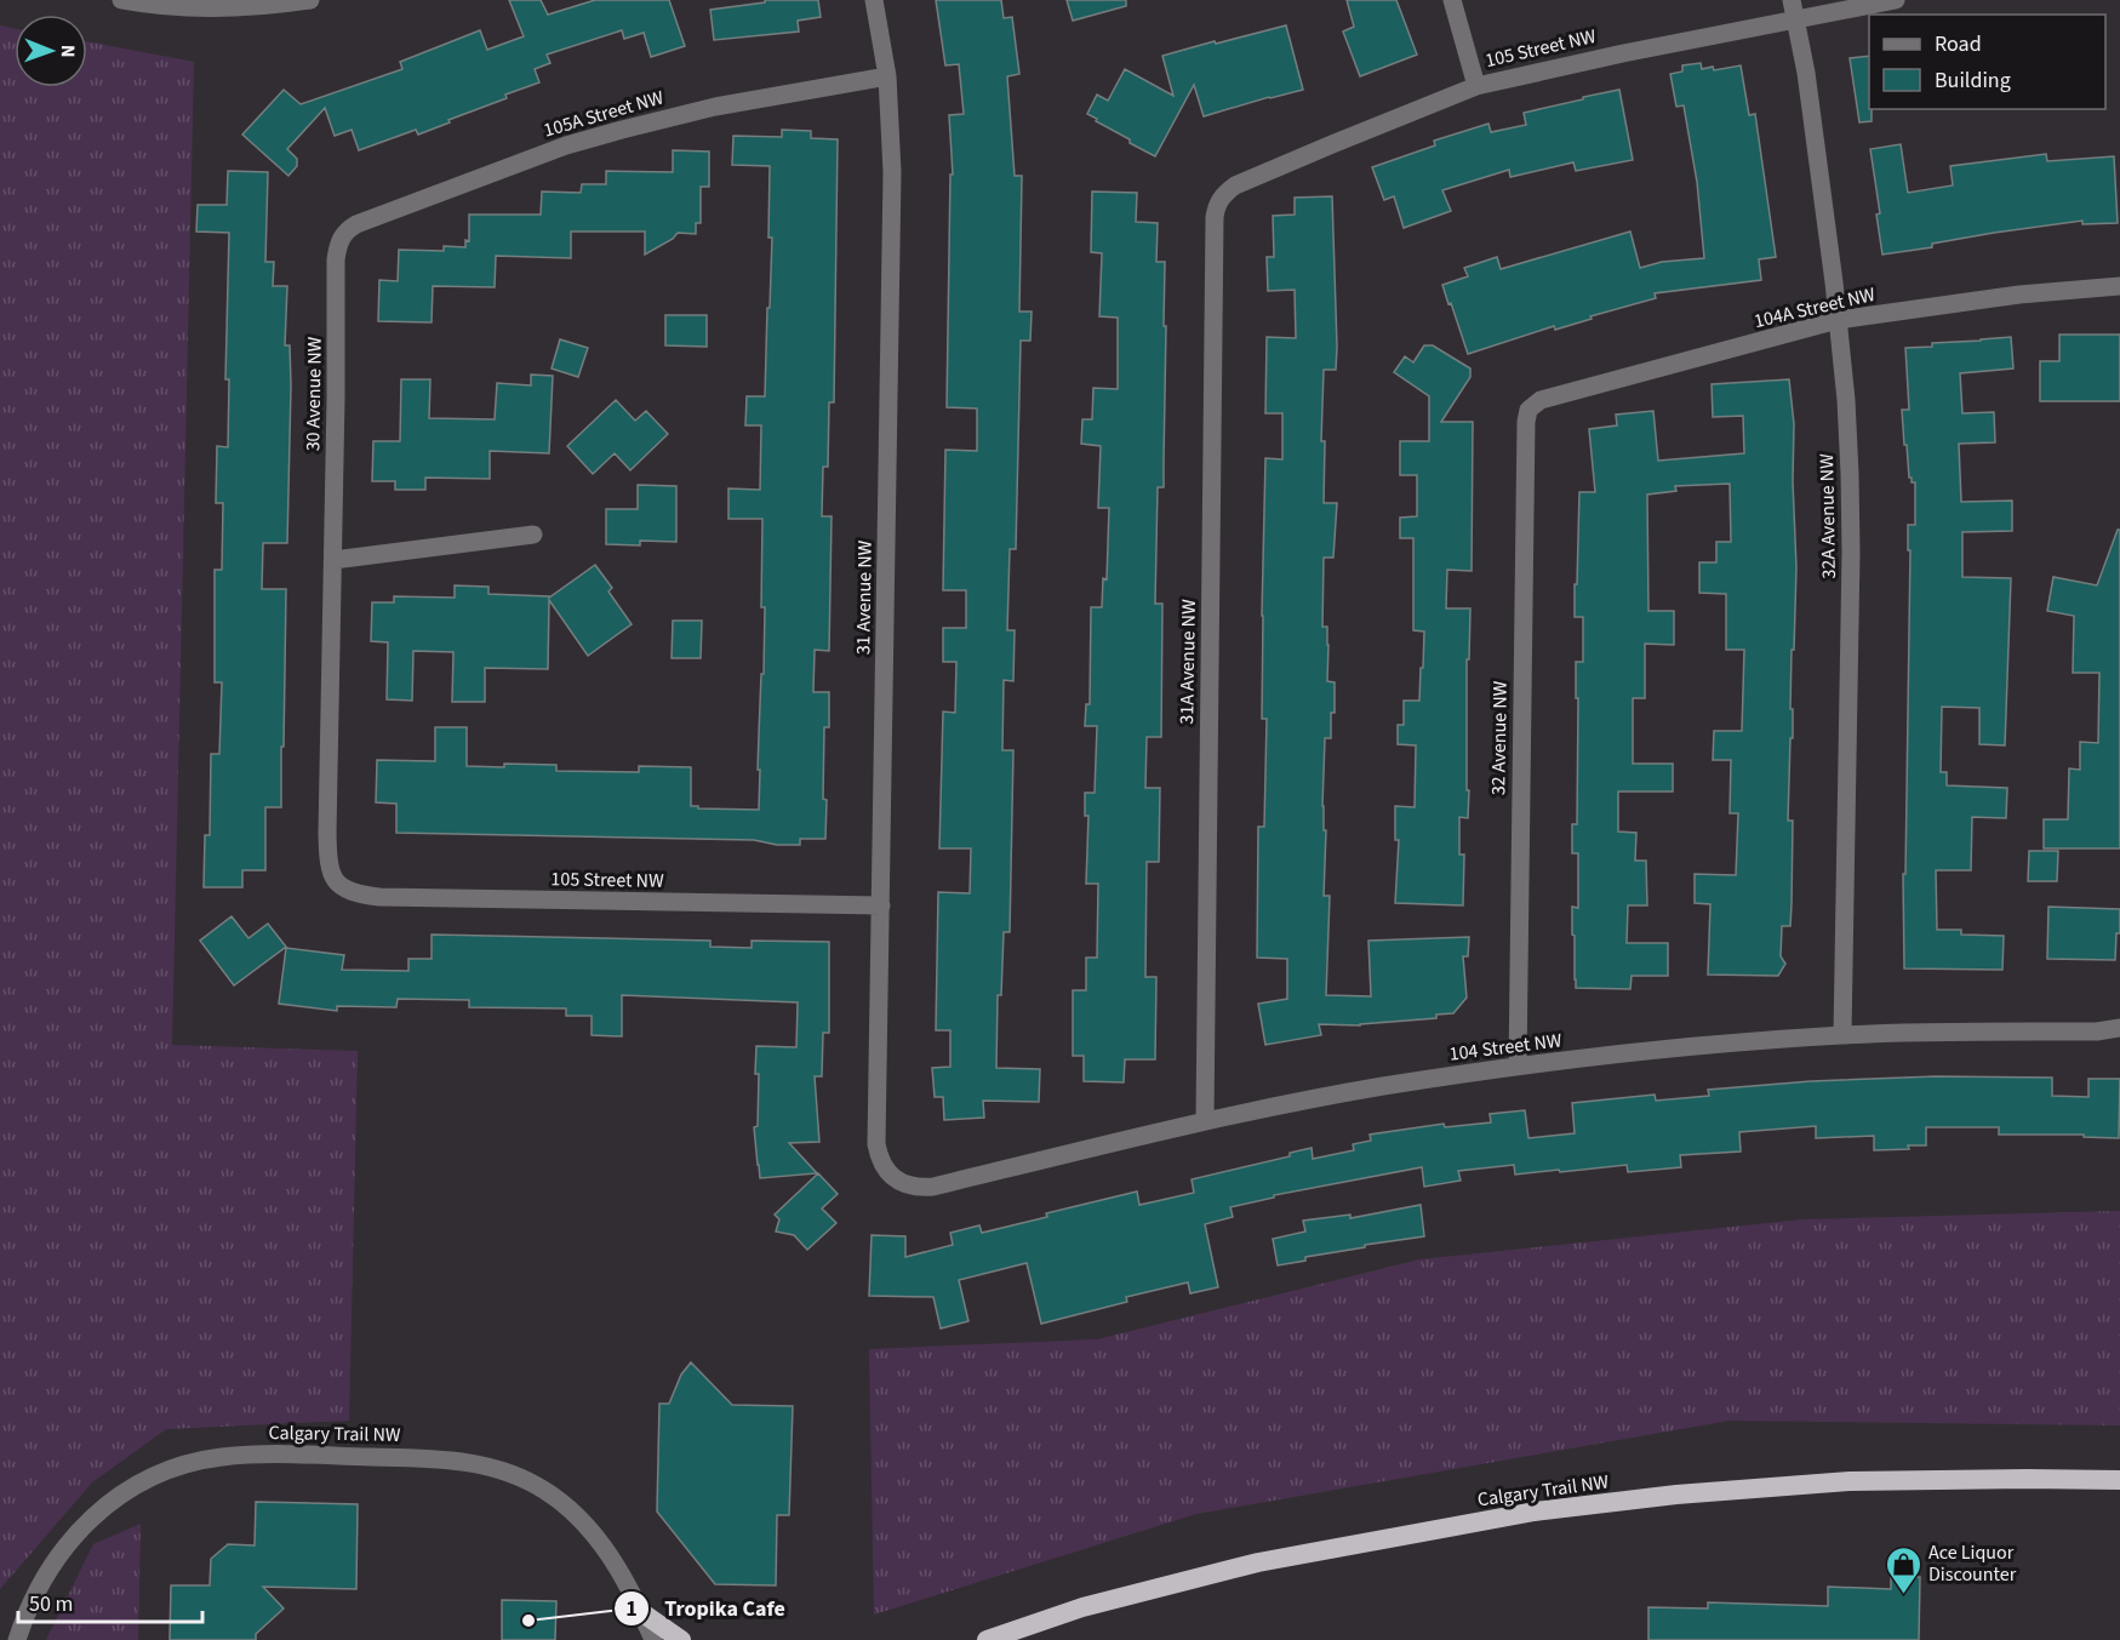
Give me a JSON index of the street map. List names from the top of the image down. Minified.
{"streets":{"highway":["Calgary Trail NW"],"street":["105 Street NW","105A Street NW","104A Street NW","30 Avenue NW","32A Avenue NW","31 Avenue NW","31A Avenue NW","32 Avenue NW","104 Street NW"]},"crossings":[["105 Street NW","30 Avenue NW"],["105 Street NW","32A Avenue NW"],["105 Street NW","31 Avenue NW"],["105 Street NW","31A Avenue NW"],["105A Street NW","30 Avenue NW"],["105A Street NW","31 Avenue NW"],["104A Street NW","32A Avenue NW"],["104A Street NW","32 Avenue NW"],["32A Avenue NW","104 Street NW"],["31 Avenue NW","104 Street NW"],["31A Avenue NW","104 Street NW"],["32 Avenue NW","104 Street NW"]],"places":{"shop":["Ace Liquor Discounter"],"other":["Tropika Cafe"]},"legend":["Road","Building"],"scale_bar":"50 m","north":"right"}
